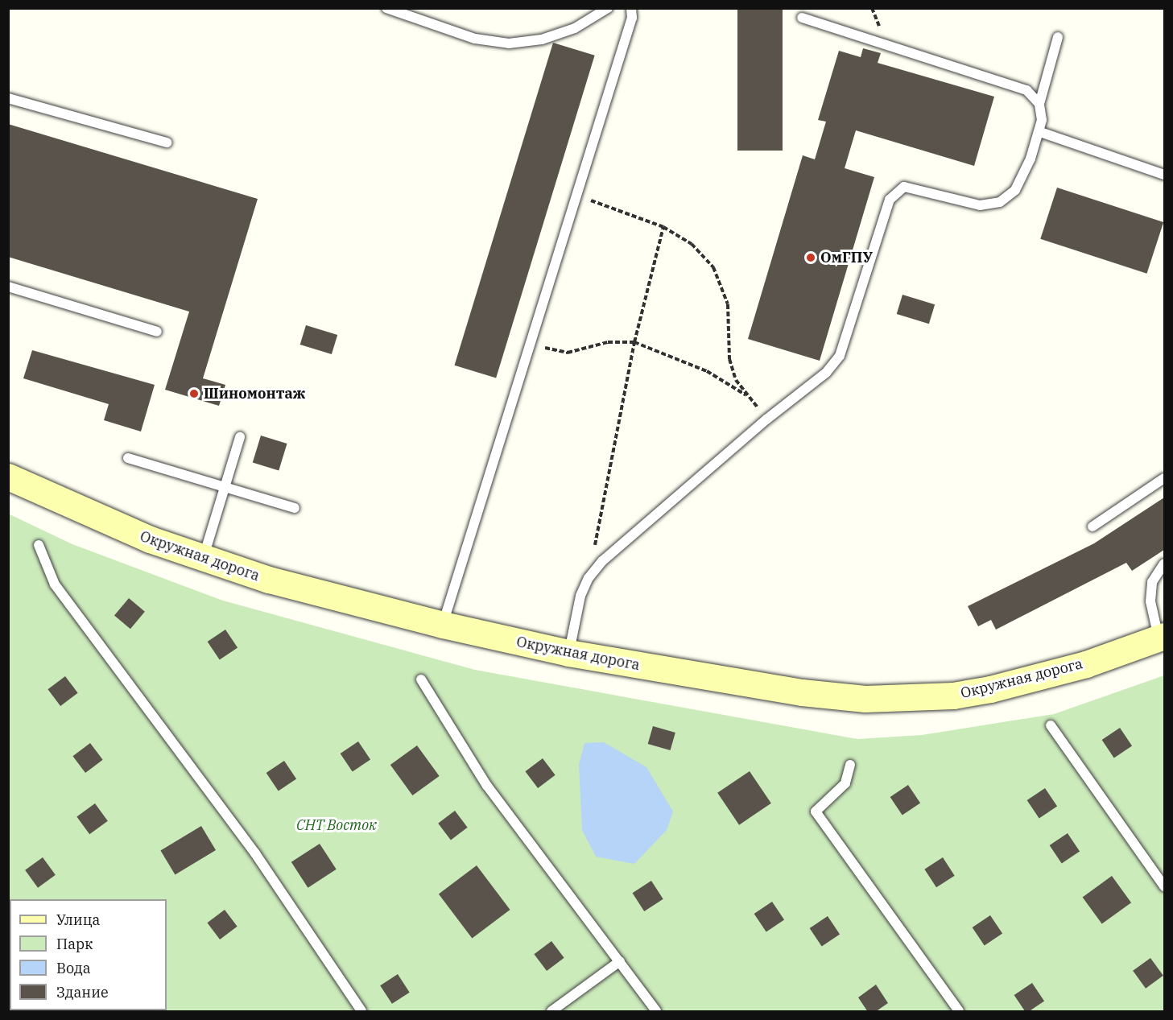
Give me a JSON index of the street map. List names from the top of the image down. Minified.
{"streets":{"main road":["Окружная дорога"]},"parks":["СНТ Восток"],"places":["ОмГПУ","Шиномонтаж"],"legend":["Улица","Парк","Вода","Здание"]}
